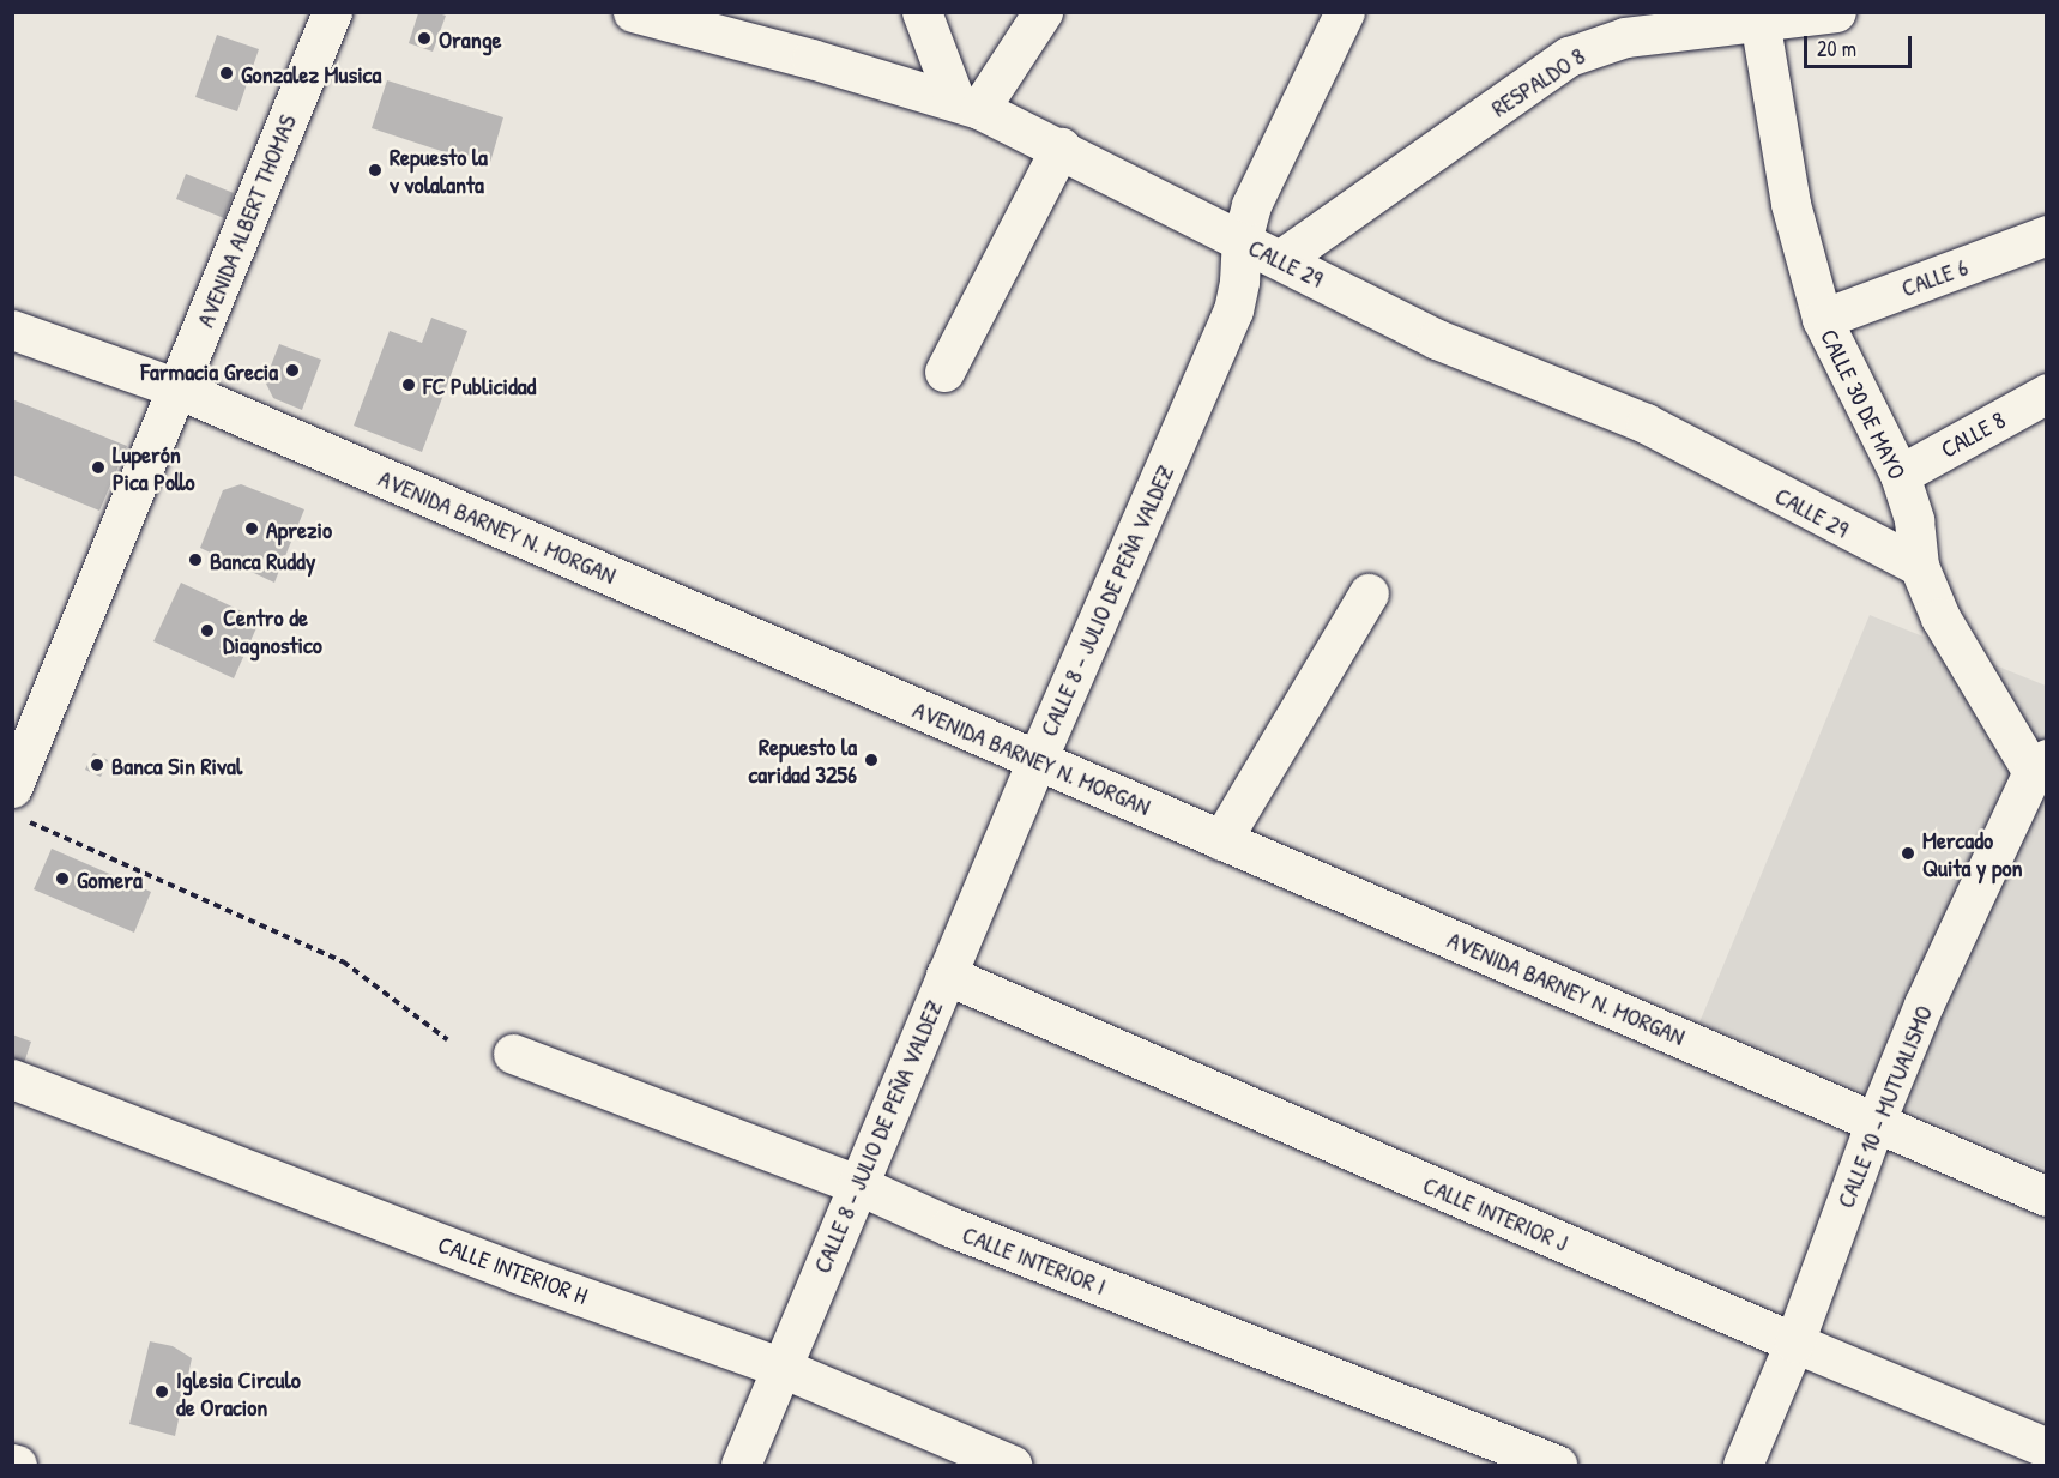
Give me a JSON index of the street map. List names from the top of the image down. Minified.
{"streets":{"street":["RESPALDO 8","AVENIDA ALBERT THOMAS","CALLE 29","CALLE 6","CALLE 30 DE MAYO","CALLE 8","AVENIDA BARNEY N. MORGAN","CALLE 8 - JULIO DE PEÑA VALDEZ","CALLE 10 - MUTUALISMO","CALLE INTERIOR J","CALLE INTERIOR I","CALLE INTERIOR H"]},"crossings":[["RESPALDO 8","CALLE 29"],["RESPALDO 8","CALLE 30 DE MAYO"],["AVENIDA ALBERT THOMAS","AVENIDA BARNEY N. MORGAN"],["CALLE 29","CALLE 30 DE MAYO"],["CALLE 29","CALLE 8 - JULIO DE PEÑA VALDEZ"],["CALLE 6","CALLE 30 DE MAYO"],["CALLE 30 DE MAYO","CALLE 8"],["CALLE 30 DE MAYO","CALLE 10 - MUTUALISMO"],["AVENIDA BARNEY N. MORGAN","CALLE 8 - JULIO DE PEÑA VALDEZ"],["AVENIDA BARNEY N. MORGAN","CALLE 10 - MUTUALISMO"],["CALLE 8 - JULIO DE PEÑA VALDEZ","CALLE INTERIOR J"],["CALLE 8 - JULIO DE PEÑA VALDEZ","CALLE INTERIOR I"],["CALLE 8 - JULIO DE PEÑA VALDEZ","CALLE INTERIOR H"],["CALLE 10 - MUTUALISMO","CALLE INTERIOR J"]],"places":["Orange","Gonzalez Musica","Repuesto la v volalanta","Farmacia Grecia","FC Publicidad","Luperón Pica Pollo","Aprezio","Banca Ruddy","Centro de Diagnostico","Repuesto la caridad 3256","Banca Sin Rival","Mercado Quita y pon","Gomera","Iglesia Circulo de Oracion"],"scale_bar":"20 m"}
